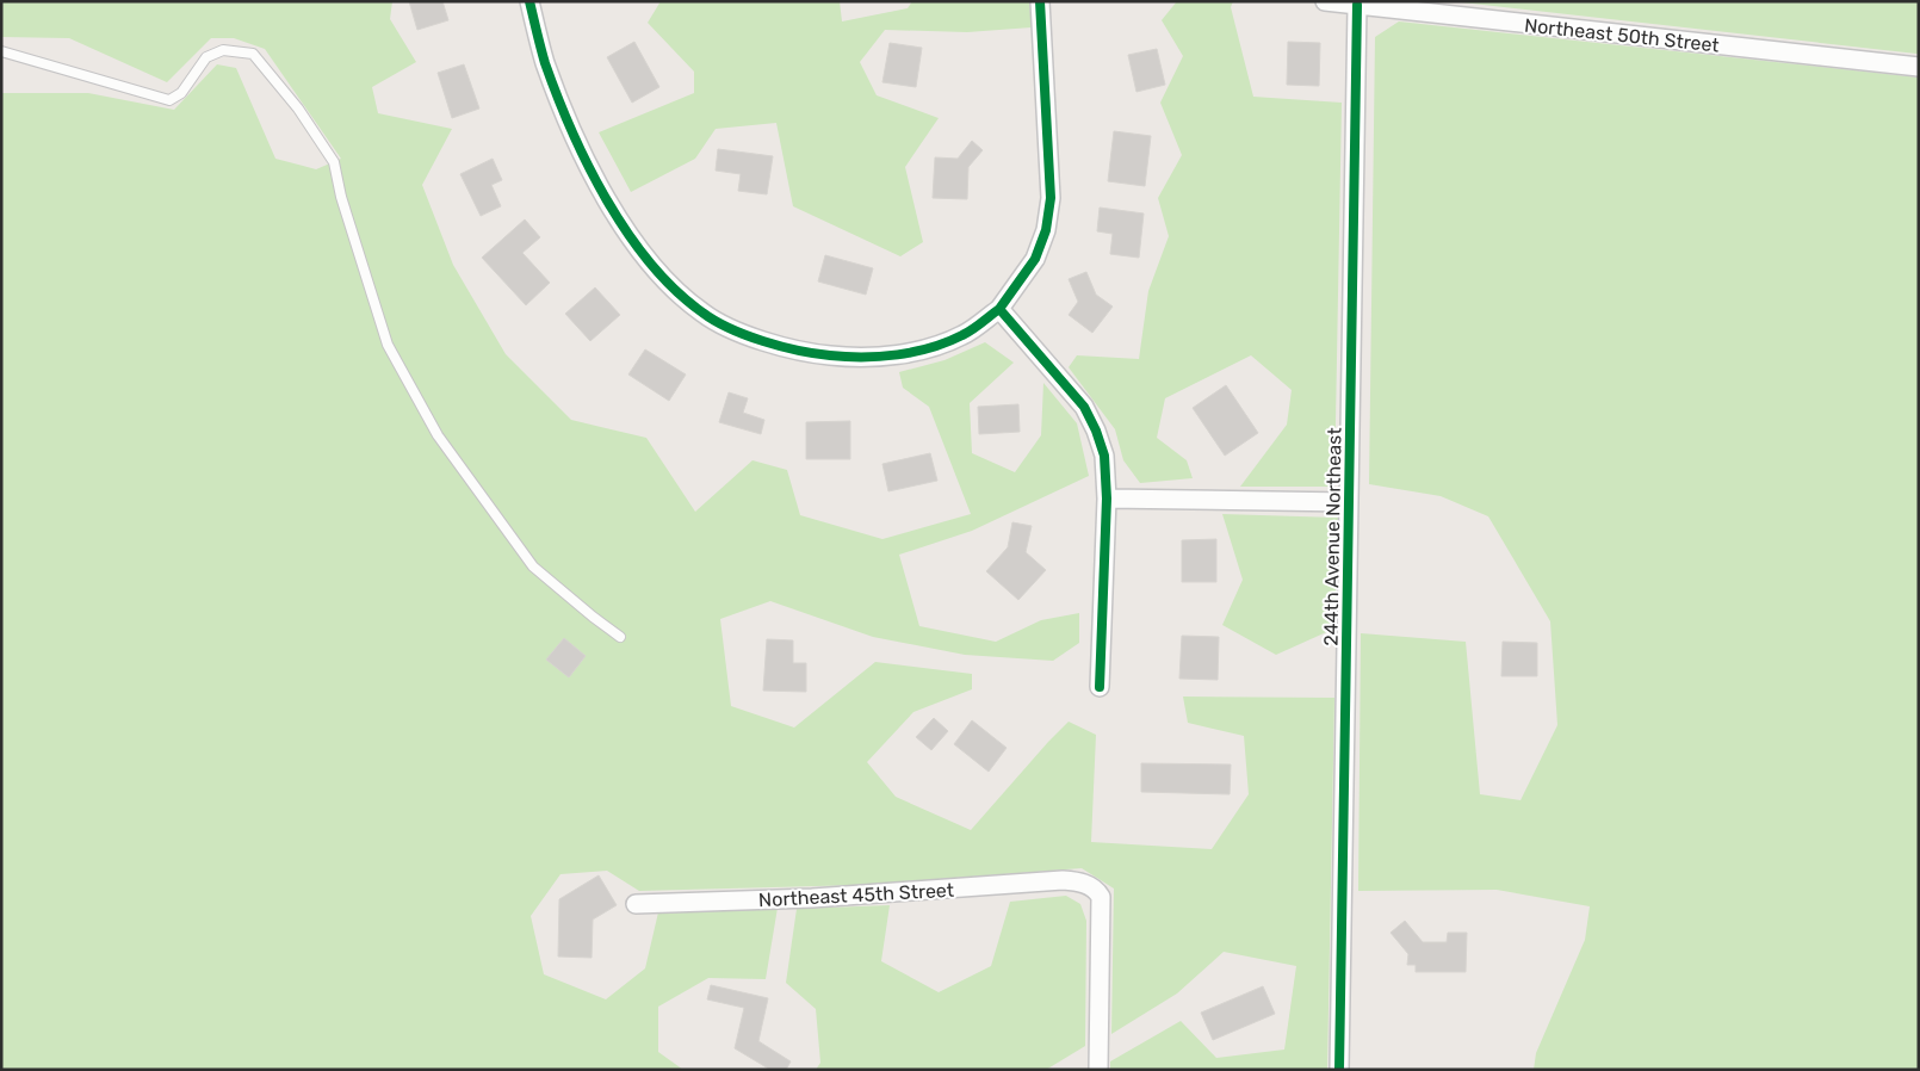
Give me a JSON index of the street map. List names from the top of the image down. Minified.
{"streets":{"street":["Northeast 50th Street","244th Avenue Northeast","Northeast 45th Street"]},"crossings":[["Northeast 50th Street","244th Avenue Northeast"]]}
